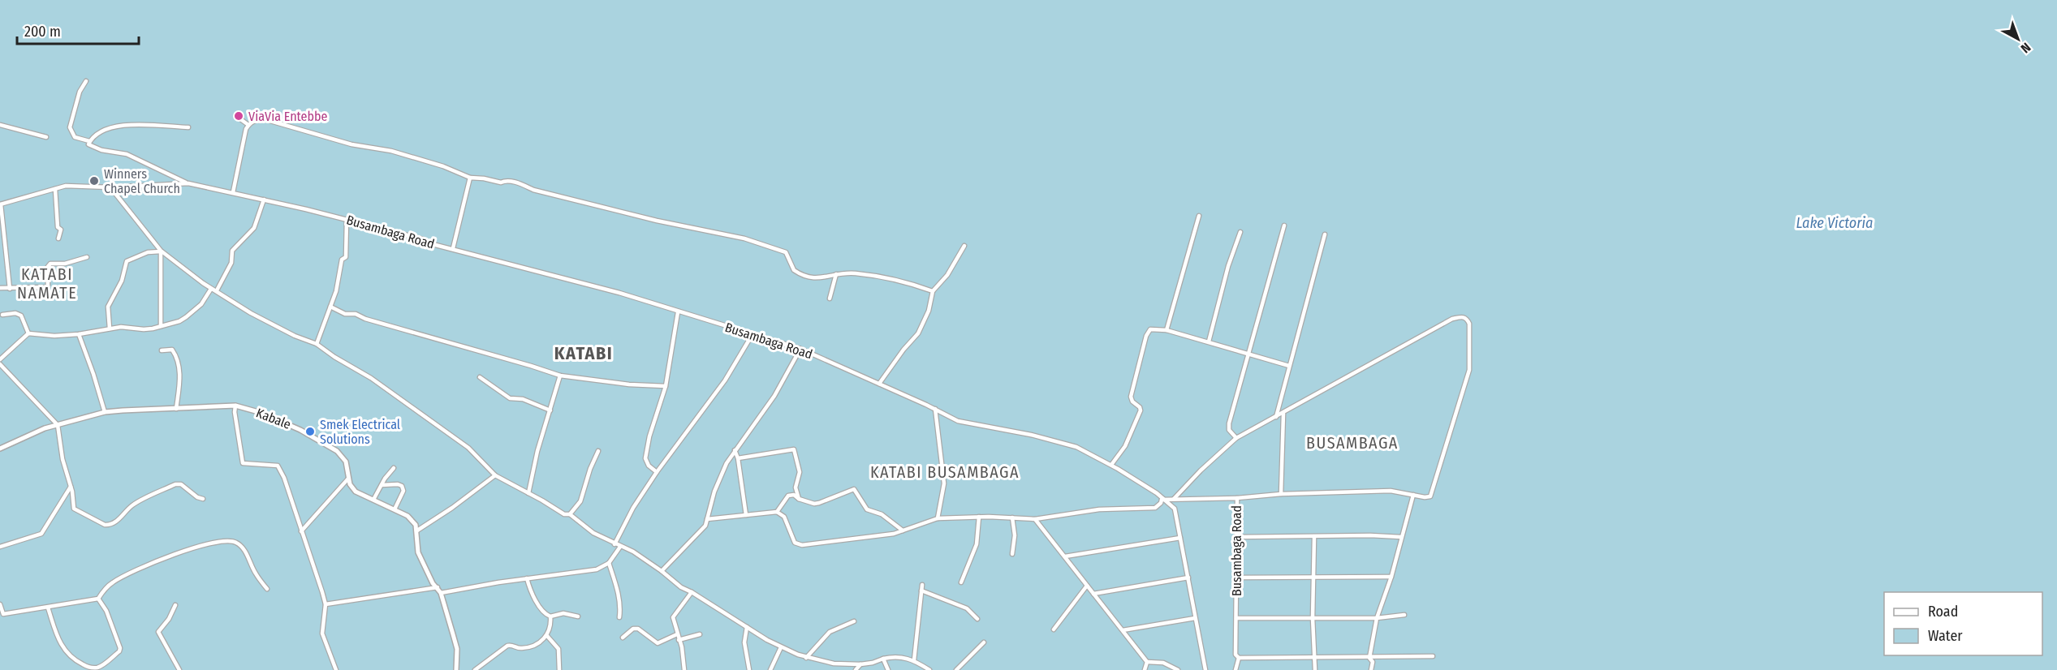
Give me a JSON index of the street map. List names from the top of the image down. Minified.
{"streets":{"street":["Busambaga Road","Kabale"]},"districts":["KATABI NAMATE","KATABI","BUSAMBAGA","KATABI BUSAMBAGA"],"water":["Lake Victoria"],"places":["ViaVia Entebbe","Winners Chapel Church","Smek Electrical Solutions"],"legend":["Road","Water"],"scale_bar":"200 m","north":"bottom right"}
